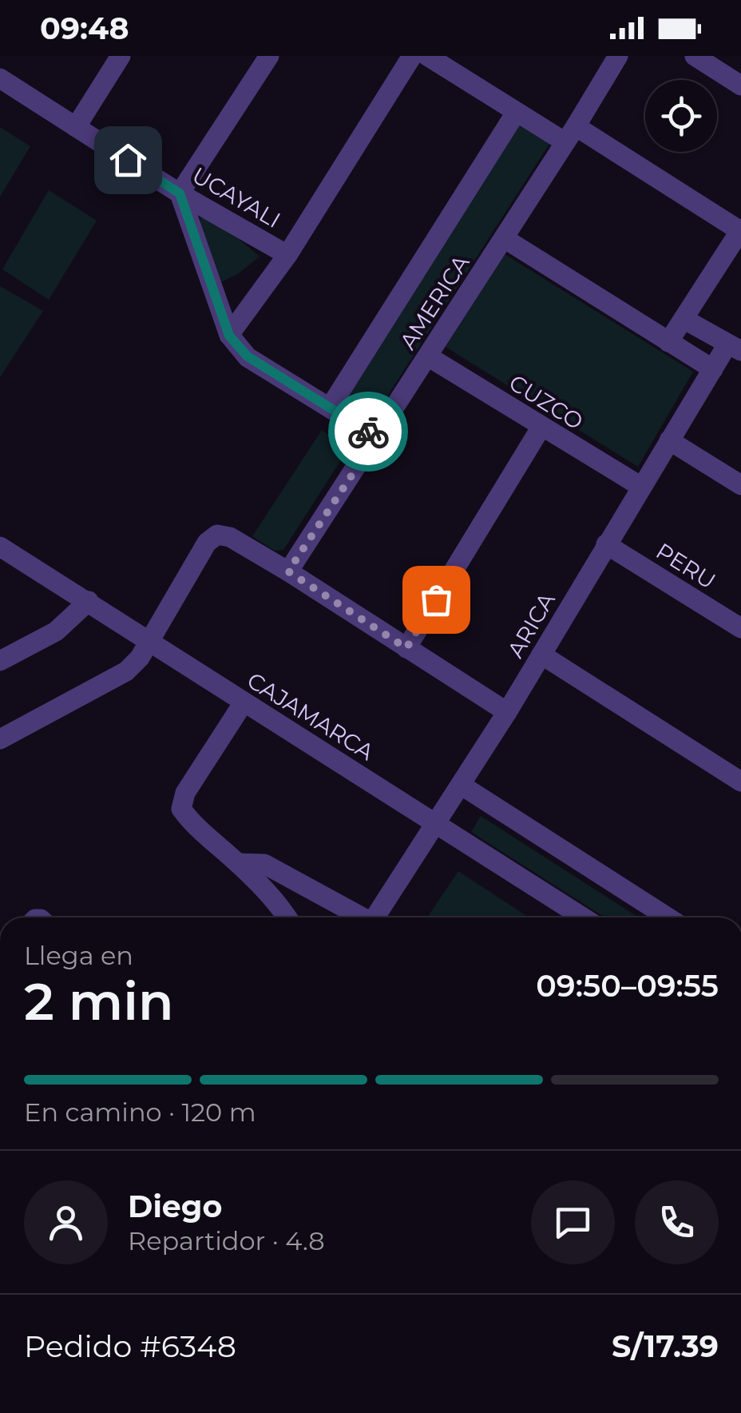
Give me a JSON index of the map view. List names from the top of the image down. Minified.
{"streets":{"street":["UCAYALI","AMERICA","CUZCO","PERU","ARICA","CAJAMARCA"]},"crossings":[["AMERICA","CUZCO"],["CUZCO","ARICA"],["PERU","ARICA"],["ARICA","CAJAMARCA"]],"page":{"status":"09:48","heading":["2 min","Llega en","09:50–09:55"],"panel":["Diego","Repartidor · 4.8","Pedido #6348","S/17.39"],"bar":"En camino · 120 m"}}
